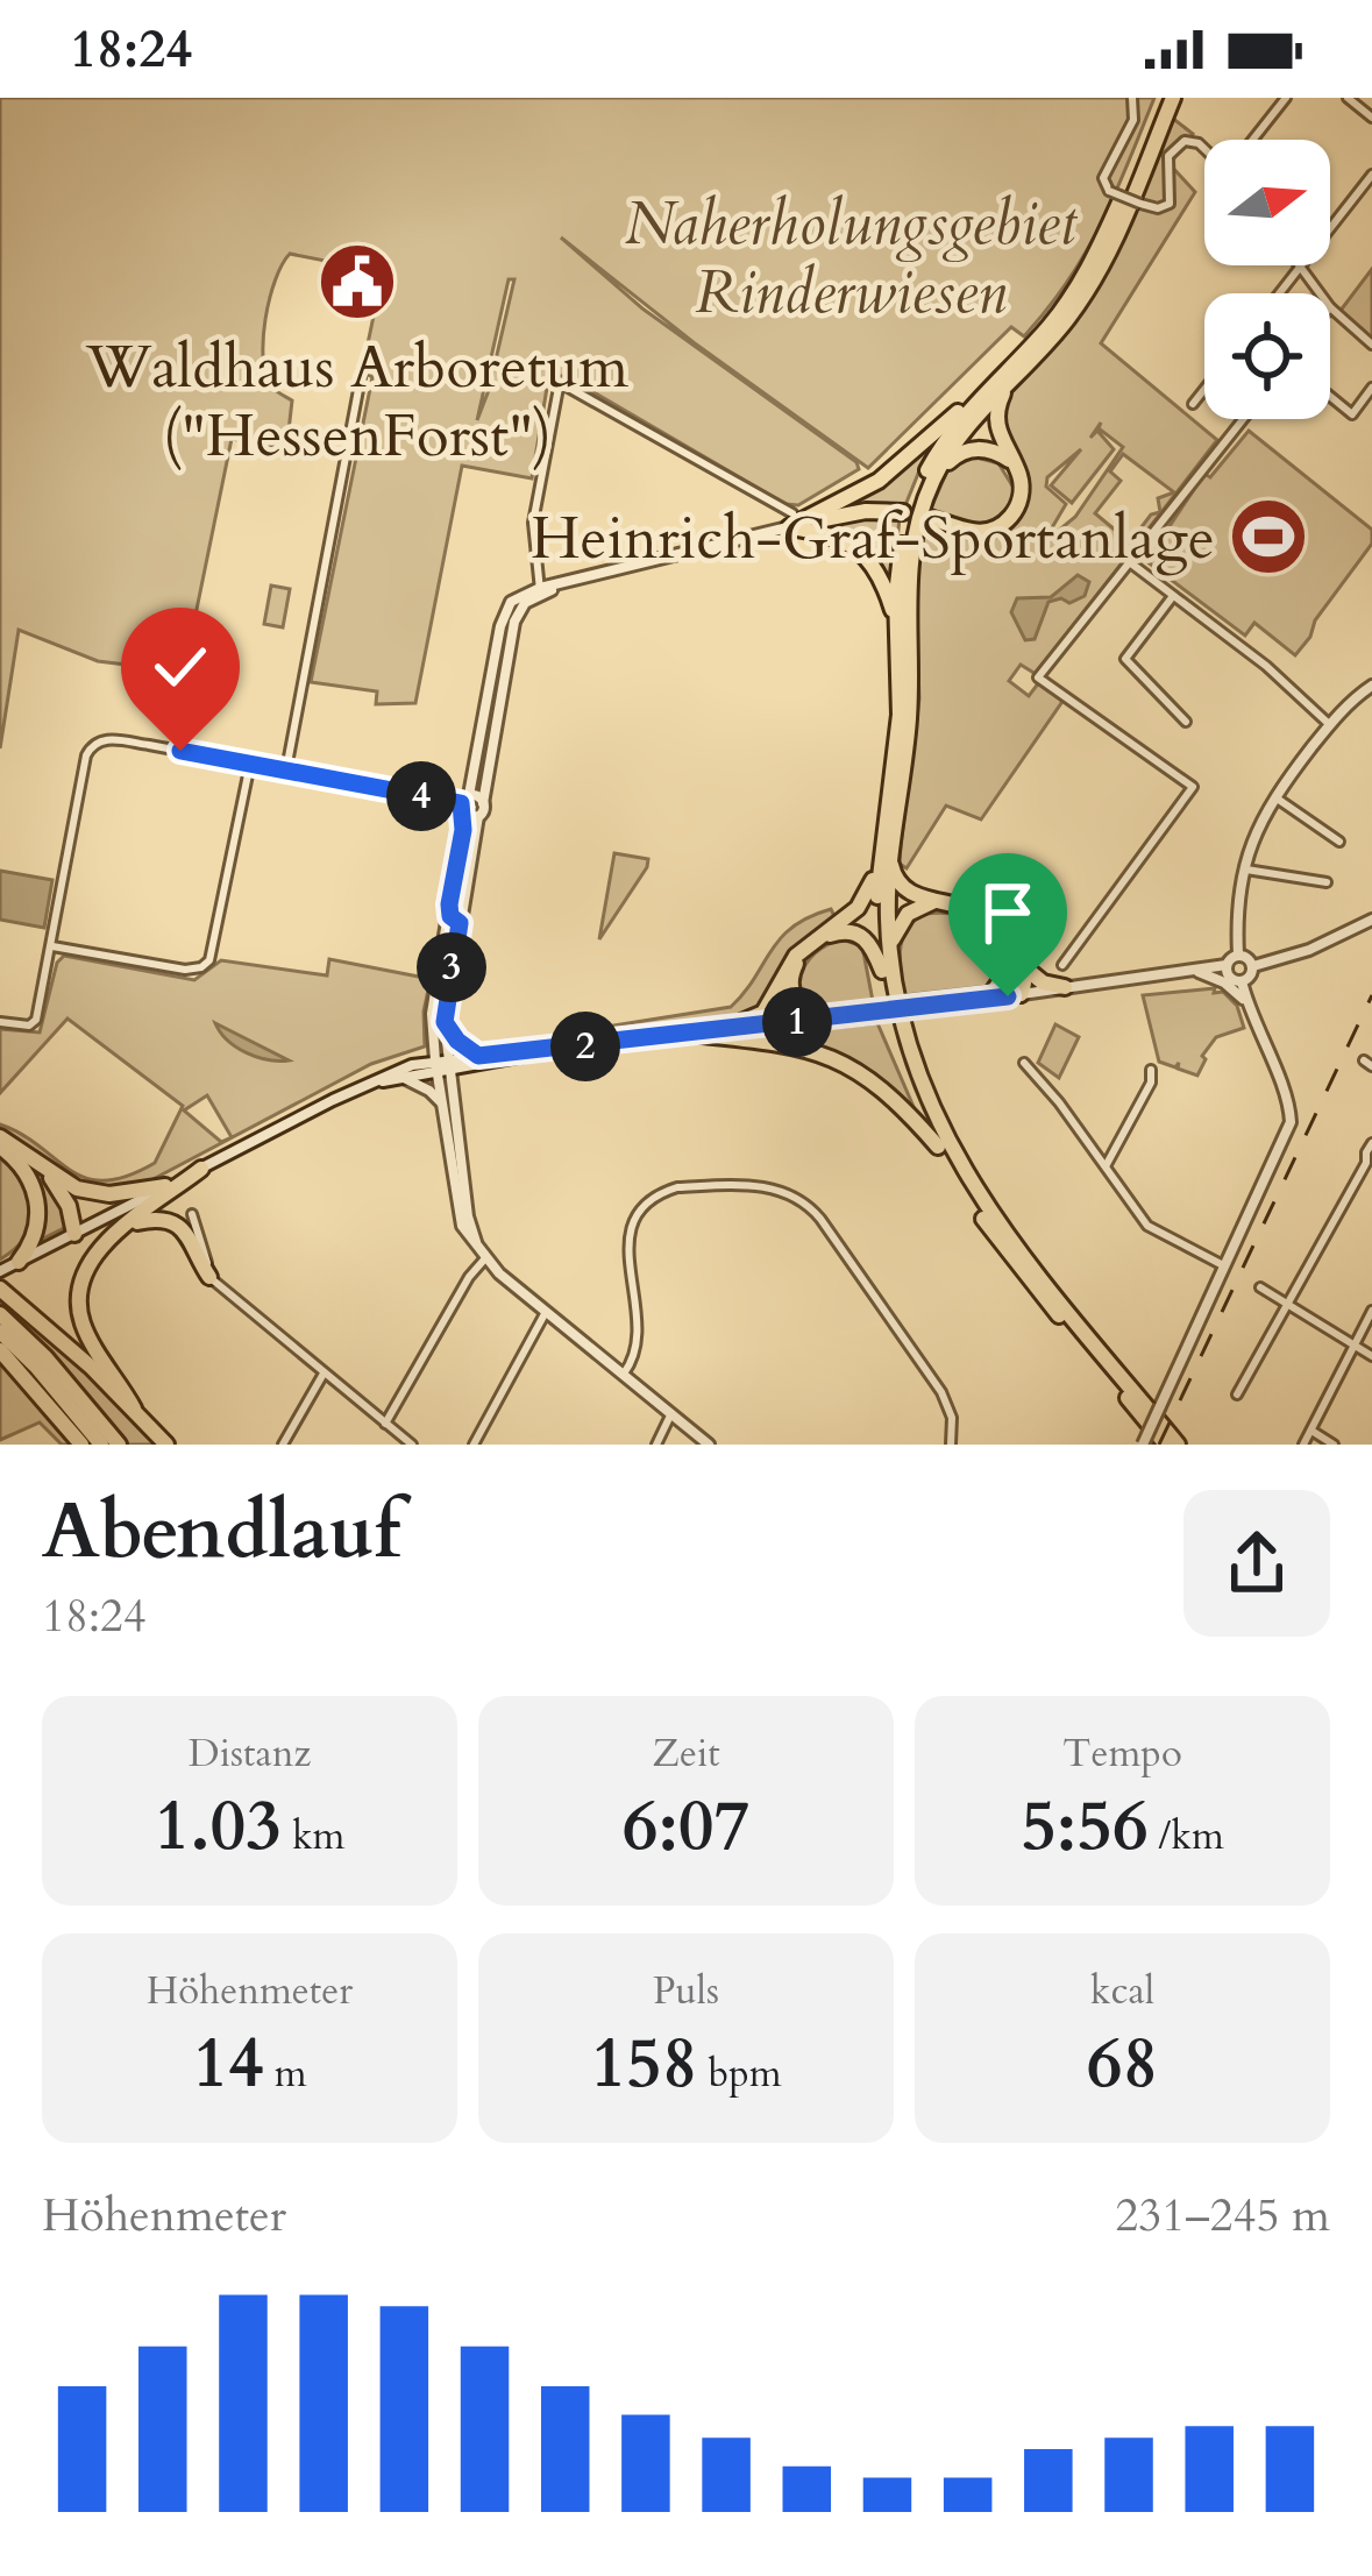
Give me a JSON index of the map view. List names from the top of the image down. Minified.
{"parks":["Naherholungsgebiet Rinderwiesen"],"places":{"public building":["Waldhaus Arboretum (\"HessenForst\")"],"sports":["Heinrich-Graf-Sportanlage"]},"north":"right","page":{"status":"18:24","pins":["4","3","1","2"],"heading":["Abendlauf","18:24"],"stats":[["Distanz","1.03 km"],["Zeit","6:07"],["Tempo","5:56 /km"],["Höhenmeter","14 m"],["Puls","158 bpm"],["kcal","68"]],"chart":["Höhenmeter","231–245 m"]}}
